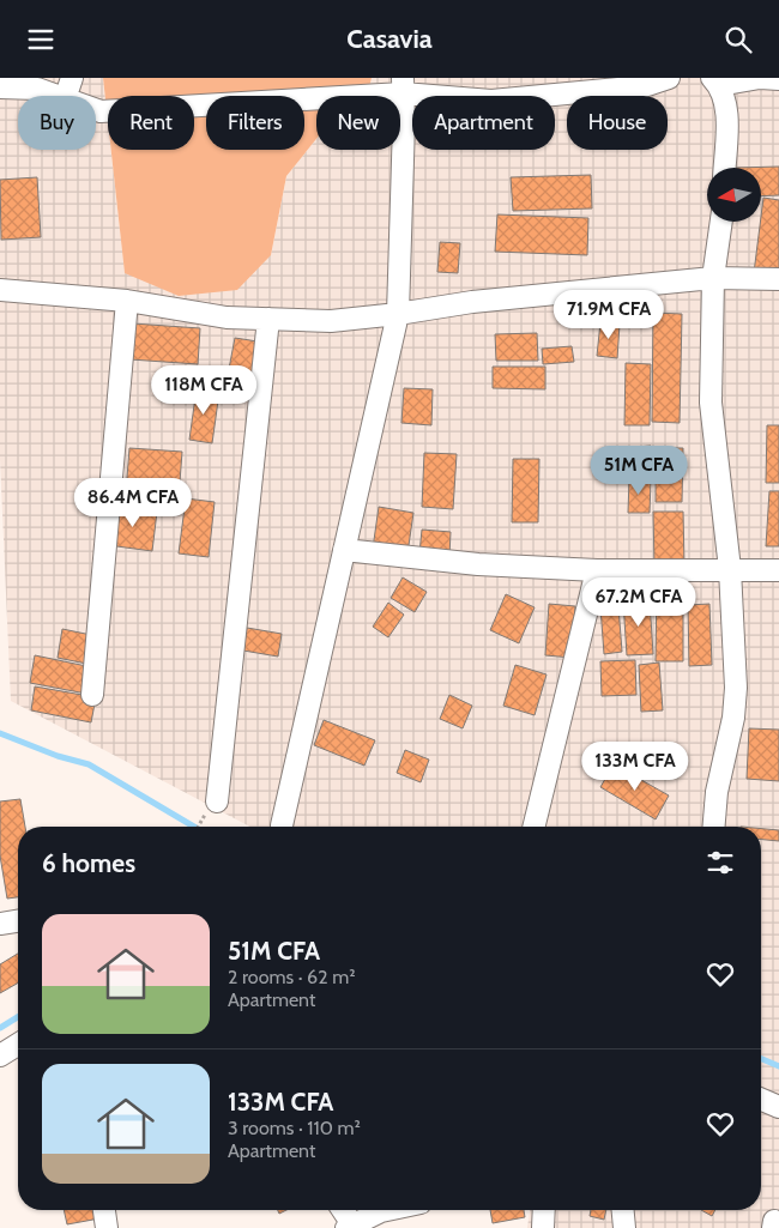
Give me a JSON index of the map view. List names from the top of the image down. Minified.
{"north":"left","page":{"header":"Casavia","chip":["Buy","Rent","Filters","New","Apartment","House"],"price":["71.9M CFA","118M CFA","51M CFA","86.4M CFA","67.2M CFA","133M CFA"],"heading":"6 homes","list":[{"name":"51M CFA","note":"2 rooms · 62 m² · Apartment"},{"name":"133M CFA","note":"3 rooms · 110 m² · Apartment"}]}}
